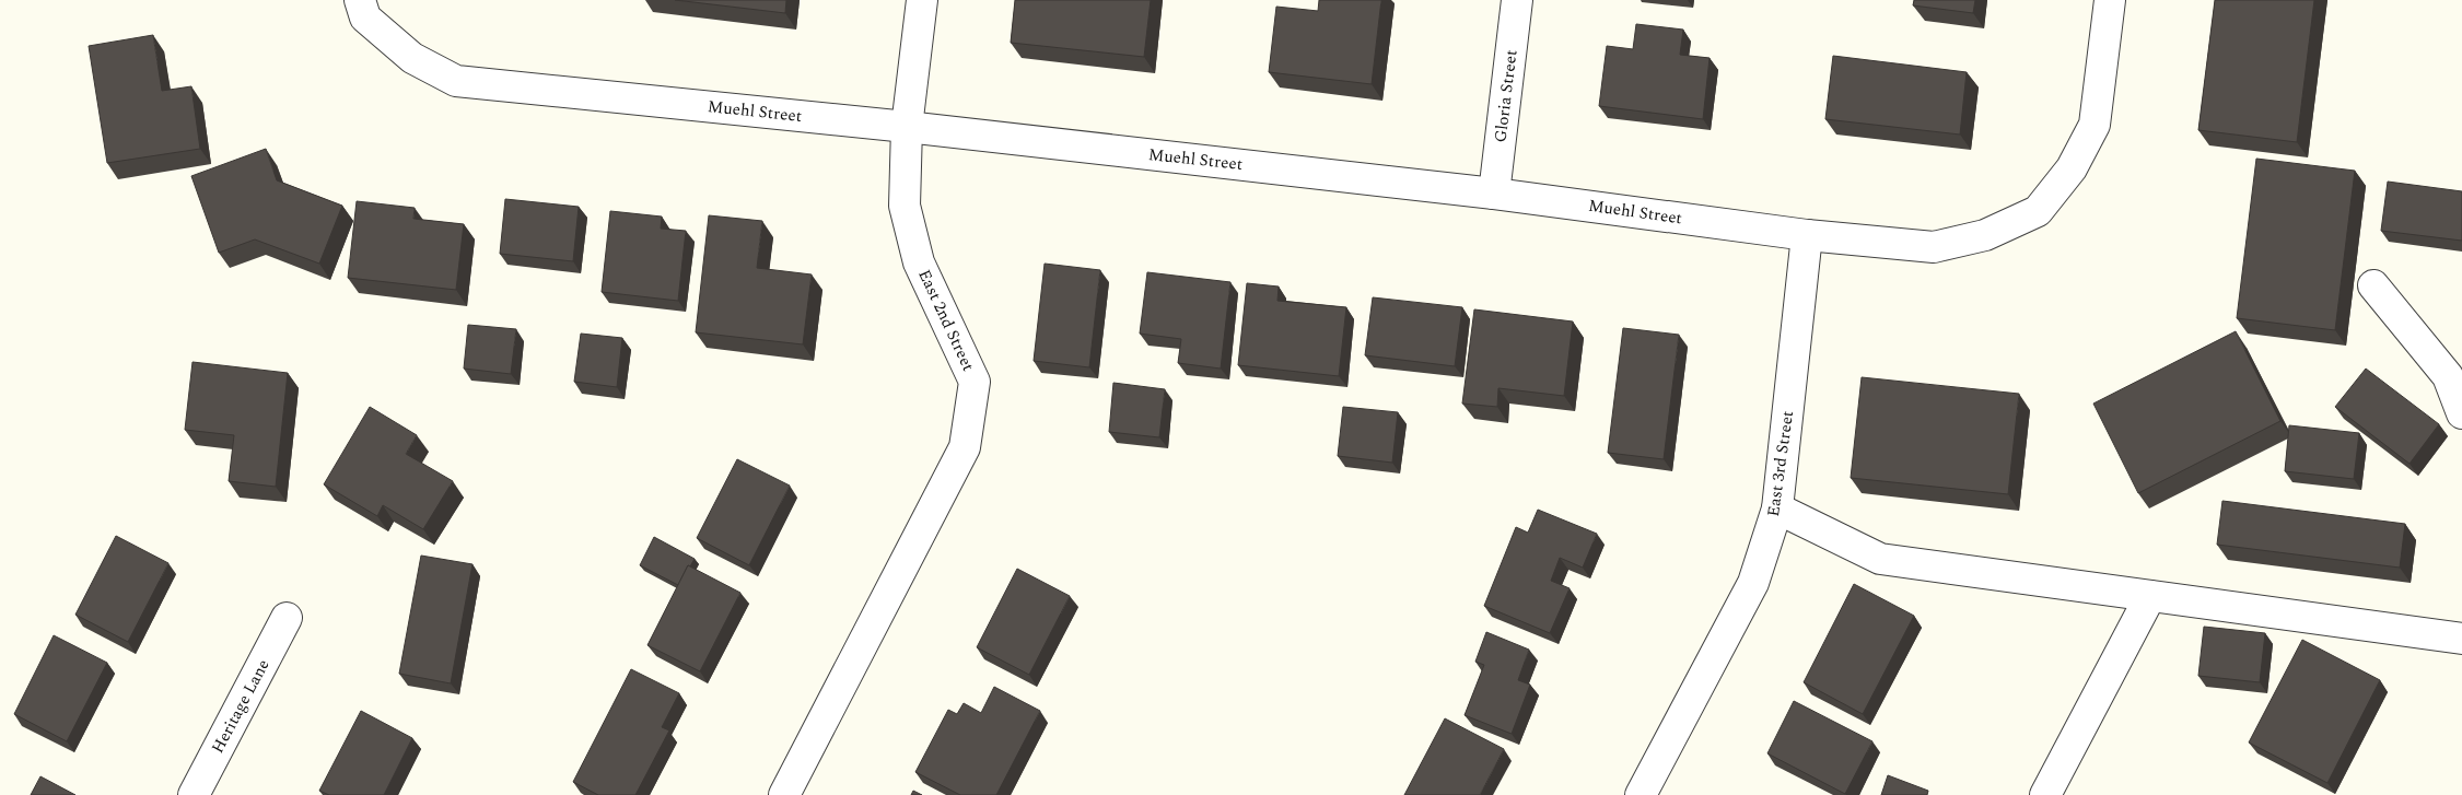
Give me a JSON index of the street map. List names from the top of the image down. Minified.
{"streets":{"street":["Gloria Street","Muehl Street","East 2nd Street","East 3rd Street","Heritage Lane"]},"crossings":[["Gloria Street","Muehl Street"],["Muehl Street","East 2nd Street"],["Muehl Street","East 3rd Street"]]}
